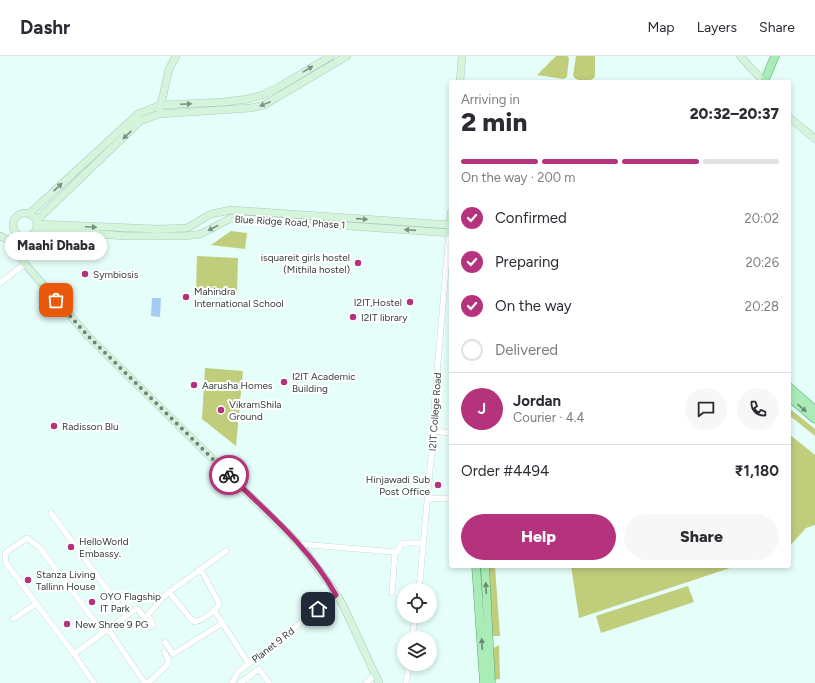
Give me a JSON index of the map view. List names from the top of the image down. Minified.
{"streets":{"street":["Blue Ridge Road, Phase 1","I2IT College Road","Planet 9 Rd"]},"places":["isquareit girls hostel (Mithila hostel)","Symbiosis","Mahindra International School","Maahi Dhaba","I2IT,Hostel","I2IT library","I2IT Academic Building","Aarusha Homes","VikramShila Ground","Radisson Blu","Hinjawadi Sub Post Office","HelloWorld Embassy.","Stanza Living Tallinn House","OYO Flagship IT Park","New Shree 9 PG"],"page":{"header":"Dashr","nav":["Map","Layers","Share"],"heading":["2 min","Arriving in","20:32–20:37"],"panel":["Jordan","Courier · 4.4","Order #4494","₹1,180"],"bar":"On the way · 200 m","list":[["Confirmed","20:02"],["Preparing","20:26"],["On the way","20:28"],"Delivered"],"bubble":"Maahi Dhaba","round":"J","buttons":["Help","Share"]}}
